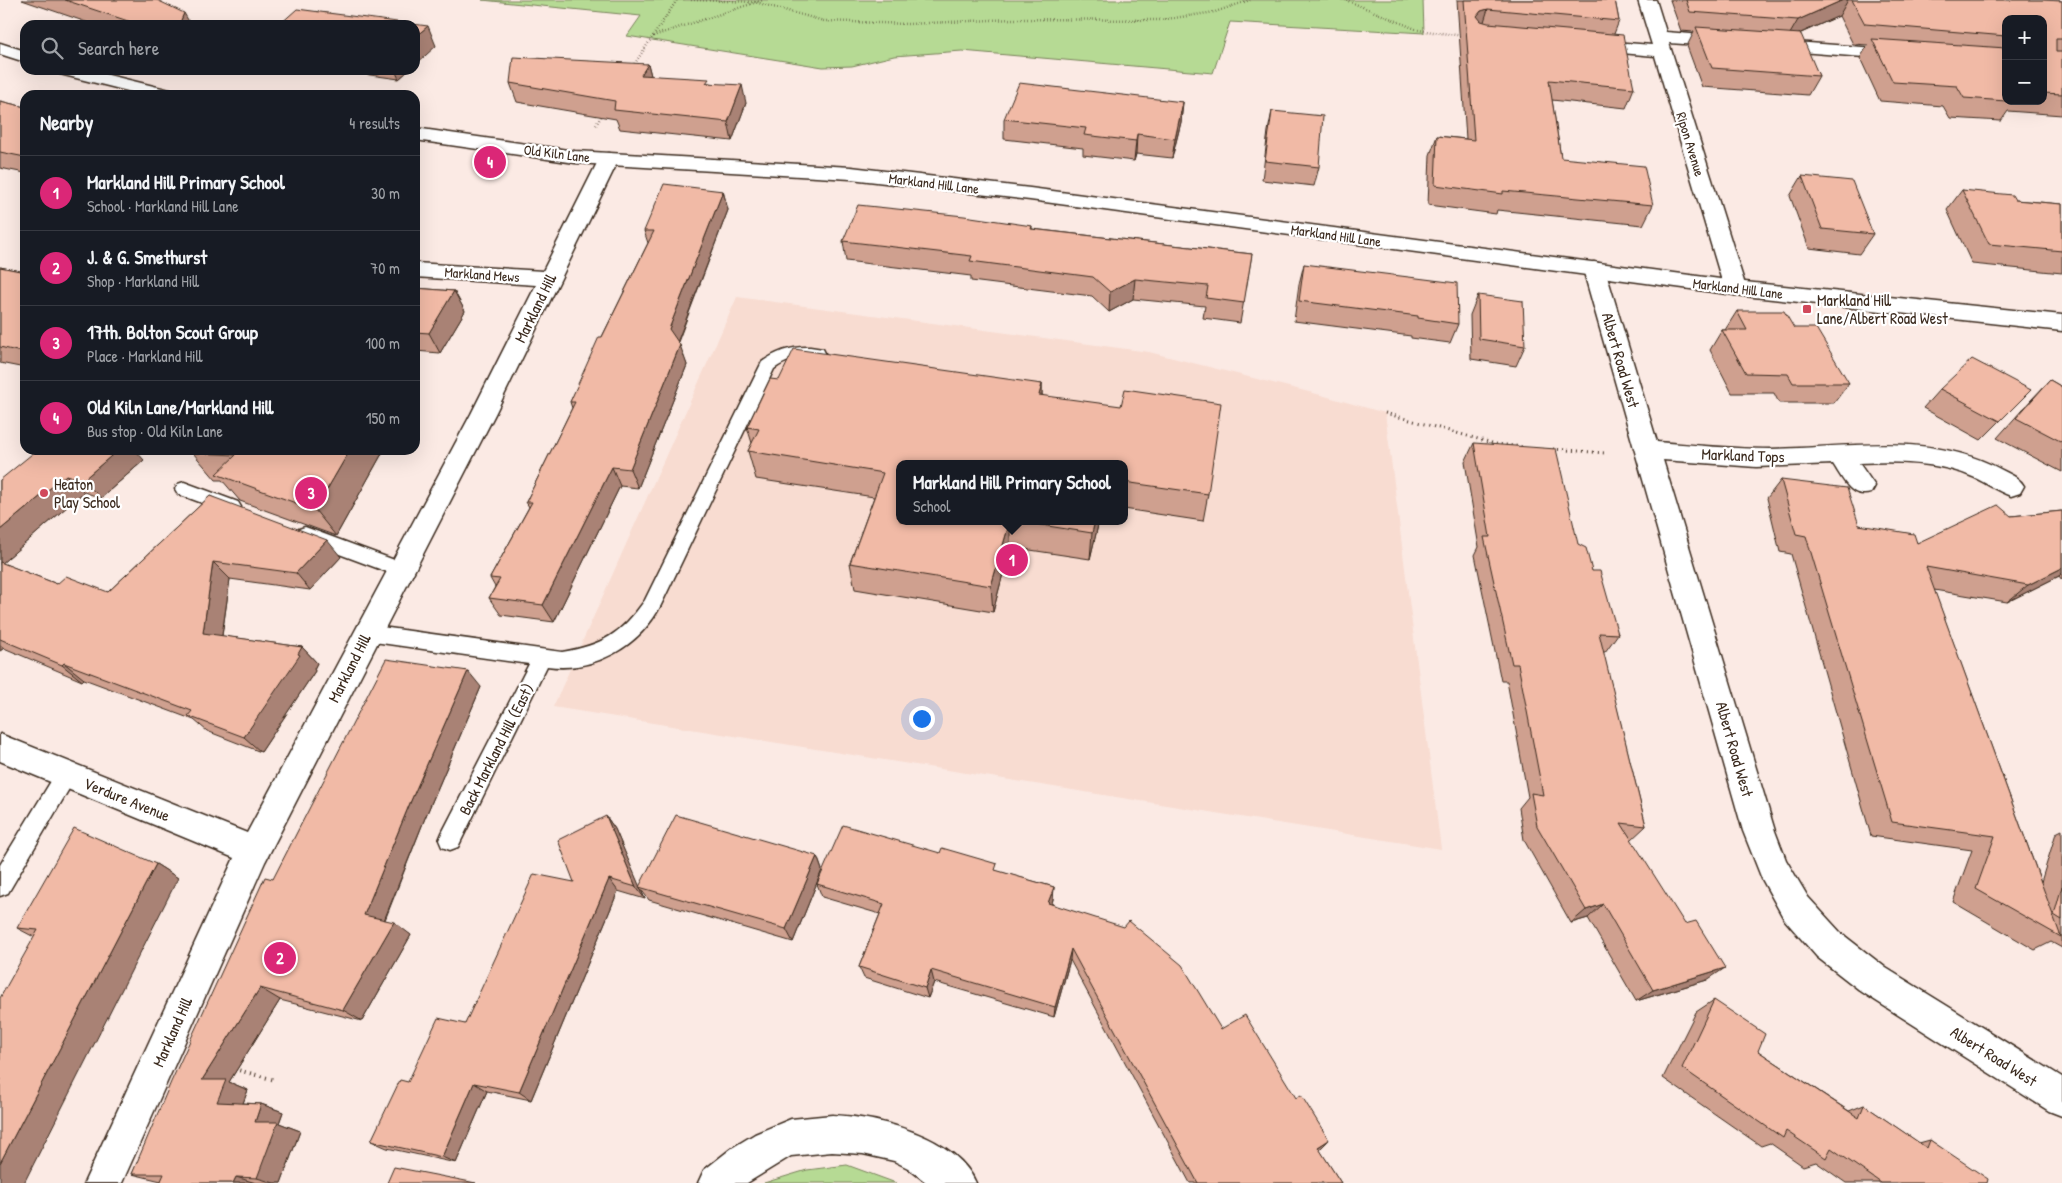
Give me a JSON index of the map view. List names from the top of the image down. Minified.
{"streets":{"street":["Ripon Avenue","Old Kiln Lane","Markland Hill Lane","Markland Mews","Markland Hill","Albert Road West","Markland Tops","Verdure Avenue"],"lane":["Back Markland Hill (East)"]},"crossings":[["Ripon Avenue","Markland Hill Lane"],["Old Kiln Lane","Markland Hill Lane"],["Old Kiln Lane","Markland Hill"],["Markland Hill Lane","Markland Hill"],["Markland Hill Lane","Albert Road West"],["Markland Mews","Markland Hill"],["Markland Hill","Verdure Avenue"],["Albert Road West","Markland Tops"]],"places":{"transit":["Markland Hill Lane/Albert Road West"],"other":["Heaton Play School"]},"page":{"map_buttons":["+","−"],"search":"Search here","heading":["Nearby","4 results"],"pins":["4","3","1","2"],"list":[{"mark":"1","name":"Markland Hill Primary School","note":"School · Markland Hill Lane","value":"30 m"},{"mark":"2","name":"J. & G. Smethurst","note":"Shop · Markland Hill","value":"70 m"},{"mark":"3","name":"17th. Bolton Scout Group","note":"Place · Markland Hill","value":"100 m"},{"mark":"4","name":"Old Kiln Lane/Markland Hill","note":"Bus stop · Old Kiln Lane","value":"150 m"}],"popup":["Markland Hill Primary School","School"]}}
